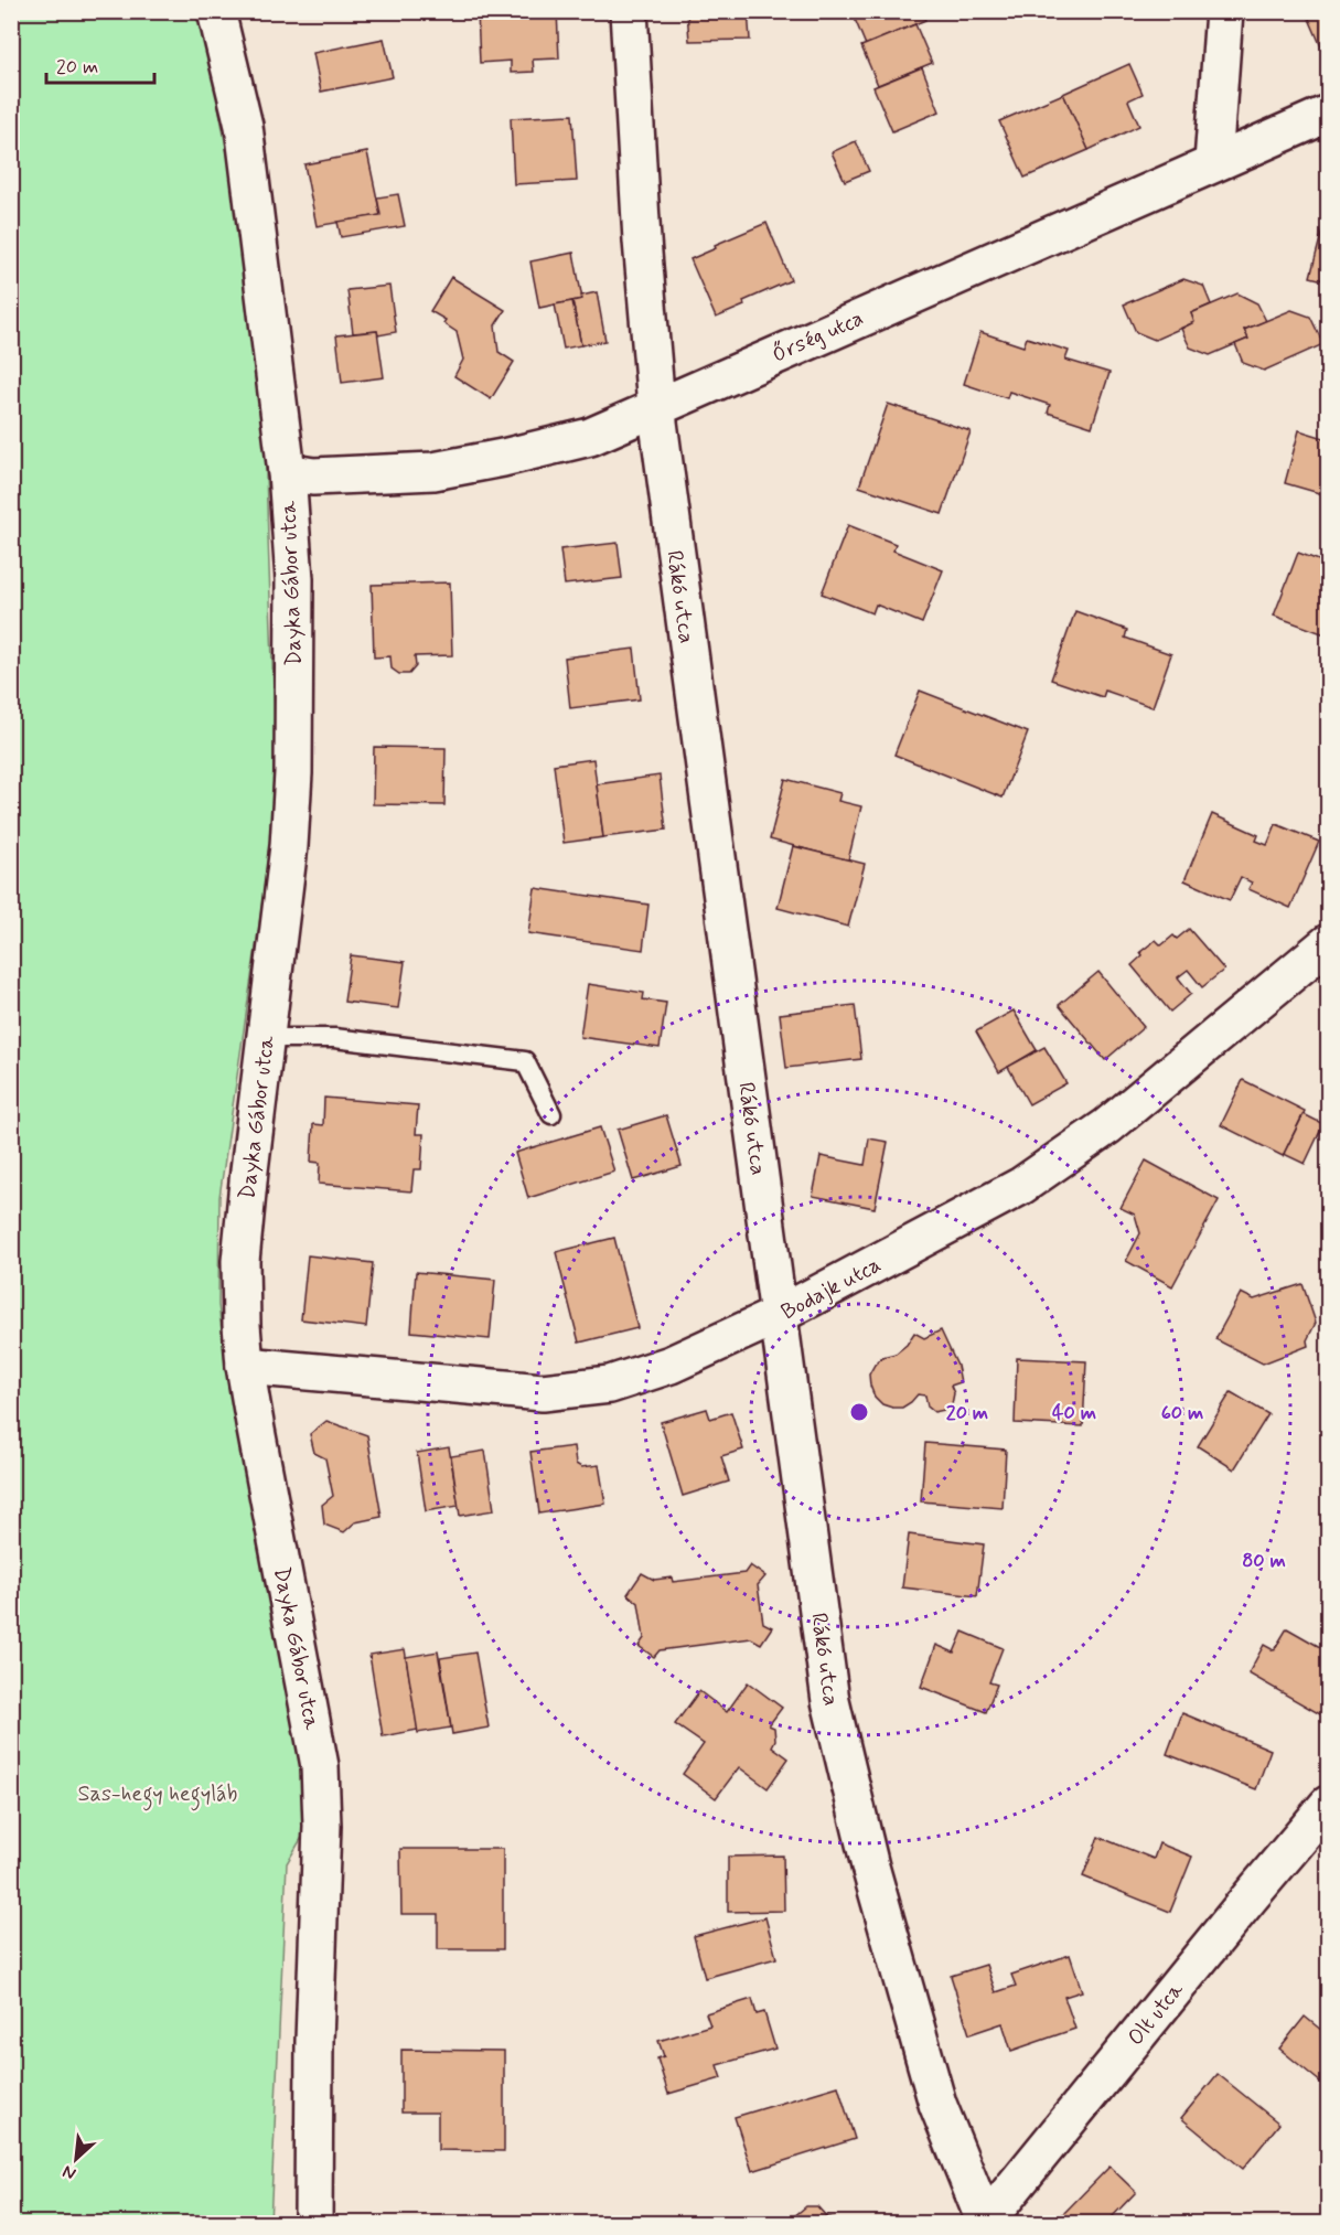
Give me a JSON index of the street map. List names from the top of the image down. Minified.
{"streets":{"street":["Őrség utca","Dayka Gábor utca","Rákó utca","Bodajk utca","Olt utca"]},"crossings":[["Őrség utca","Dayka Gábor utca"],["Őrség utca","Rákó utca"],["Dayka Gábor utca","Bodajk utca"],["Rákó utca","Bodajk utca"],["Rákó utca","Olt utca"]],"parks":["Sas-hegy hegyláb"],"scale_bar":"20 m","north":"bottom left","rings":["20 m","40 m","60 m","80 m"]}
